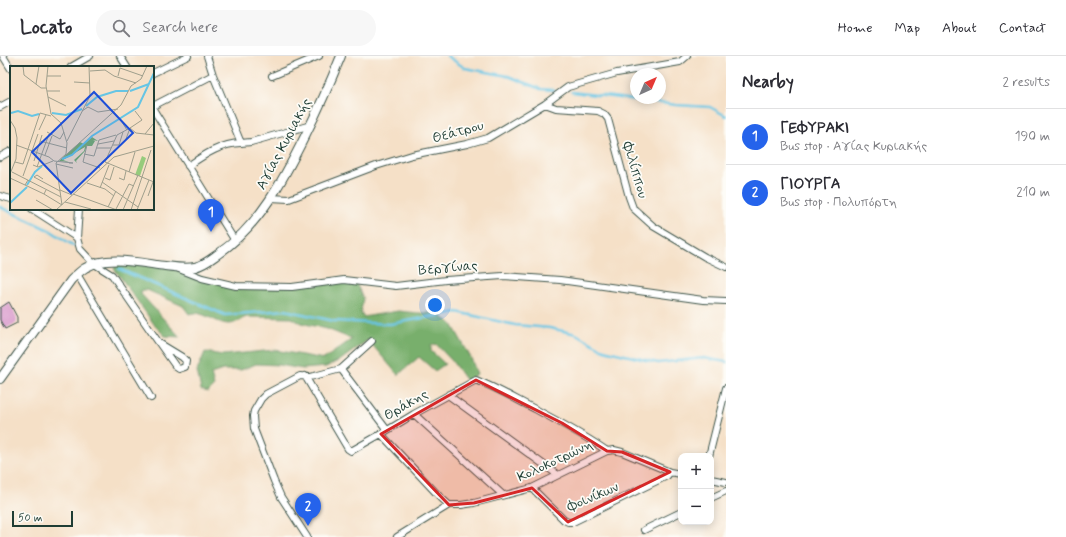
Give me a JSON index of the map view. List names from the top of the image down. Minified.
{"streets":{"street":["Θεάτρου","Αγίας Κυριακής","Φιλίππου","Βεργίνας","Θράκης","Κολοκοτρώνη","Φοινίκων"]},"crossings":[["Θεάτρου","Αγίας Κυριακής"],["Θεάτρου","Φιλίππου"],["Αγίας Κυριακής","Βεργίνας"],["Θράκης","Κολοκοτρώνη"],["Κολοκοτρώνη","Φοινίκων"]],"scale_bar":"50 m","north":"top right","page":{"header":"Locato","search":"Search here","nav":["Home","Map","About","Contact"],"heading":["Nearby","2 results"],"list":[{"mark":"1","name":"ΓΕΦΥΡΑΚΙ","note":"Bus stop · Αγίας Κυριακής","value":"190 m"},{"mark":"2","name":"ΓΙΟΥΡΓΑ","note":"Bus stop · Πολυπόρτη","value":"210 m"}],"pins":["1","2"],"map_buttons":["+","−"],"scale":"50 m"}}
